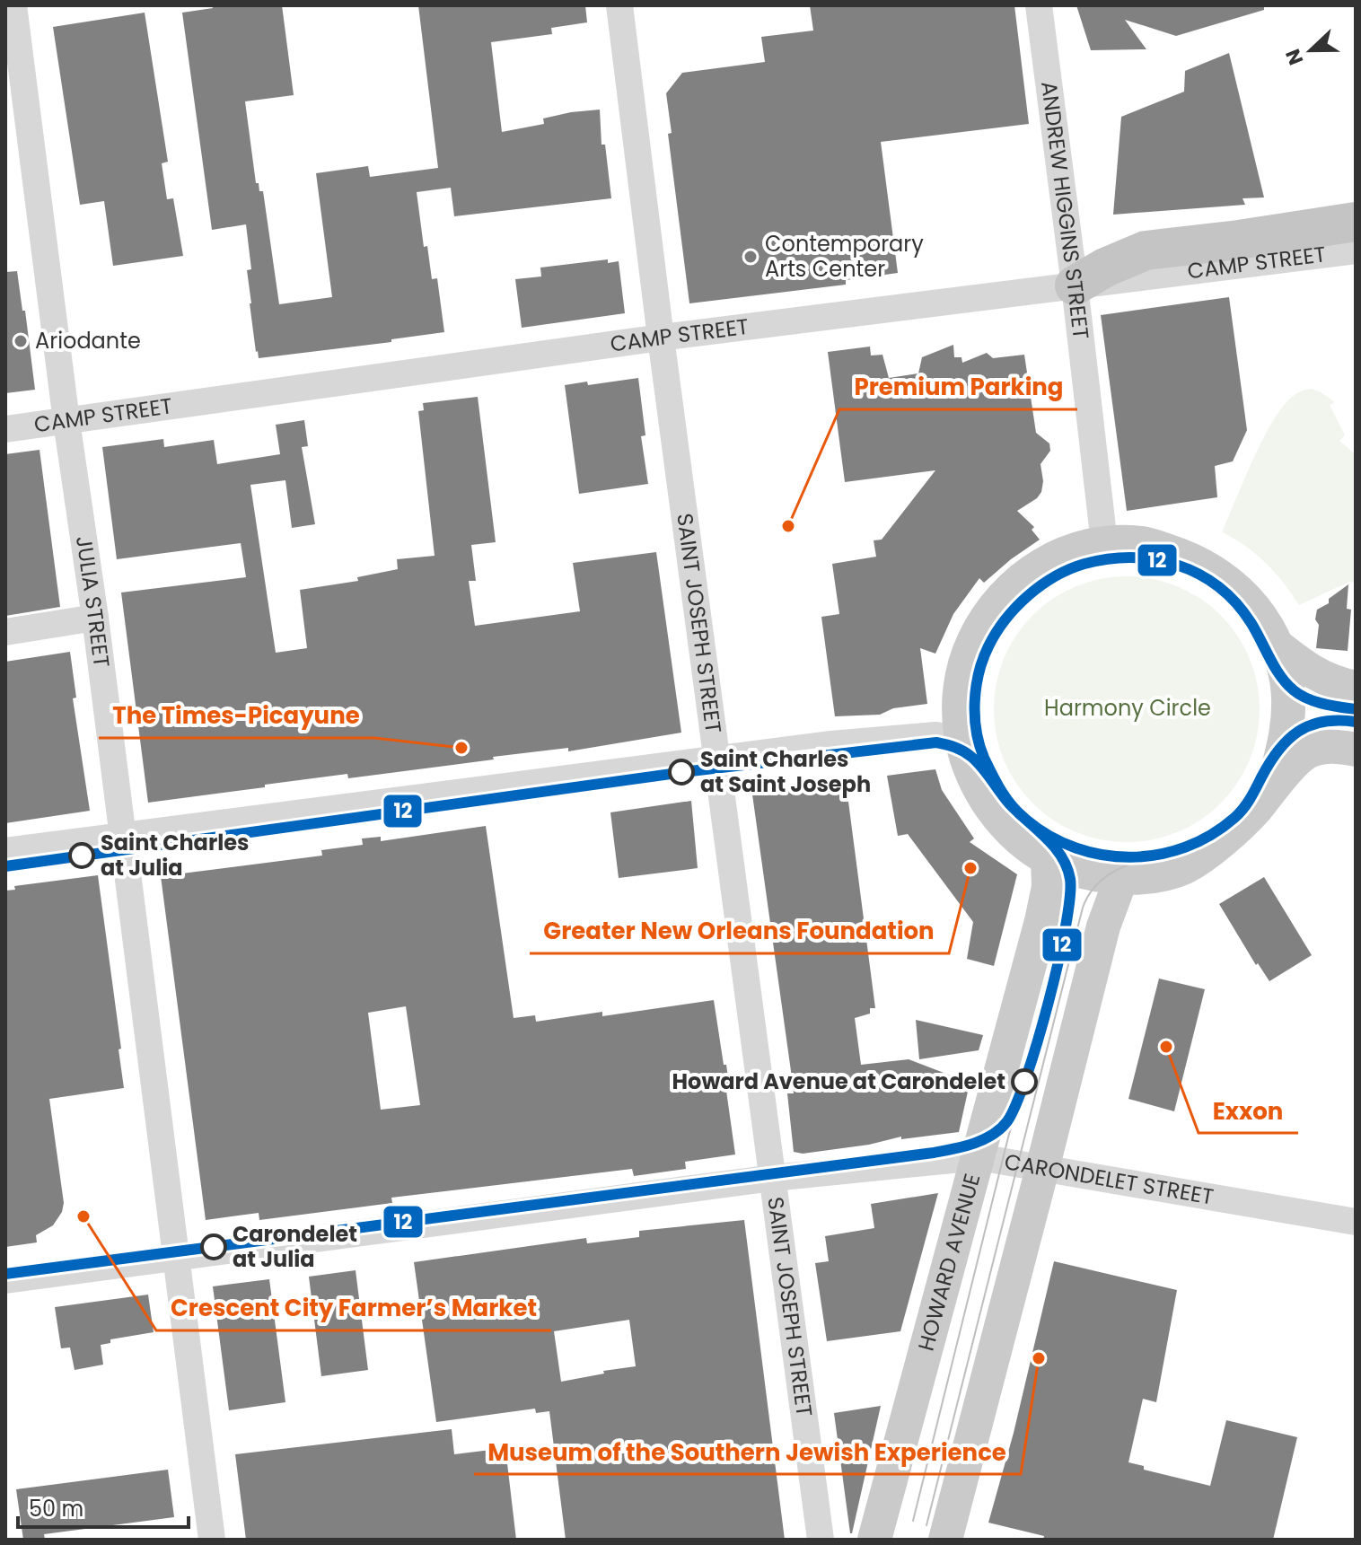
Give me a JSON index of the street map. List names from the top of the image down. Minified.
{"streets":{"main road":["HOWARD AVENUE"],"street":["ANDREW HIGGINS STREET","CAMP STREET","JULIA STREET","SAINT JOSEPH STREET","CARONDELET STREET"]},"crossings":[["ANDREW HIGGINS STREET","CAMP STREET"],["CAMP STREET","JULIA STREET"],["CAMP STREET","SAINT JOSEPH STREET"],["JULIA STREET","CARONDELET STREET"],["SAINT JOSEPH STREET","CARONDELET STREET"],["CARONDELET STREET","HOWARD AVENUE"]],"parks":["Harmony Circle"],"places":["Contemporary Arts Center","Ariodante","Premium Parking","The Times-Picayune","Saint Charles at Saint Joseph","Saint Charles at Julia","Greater New Orleans Foundation","Exxon","Howard Avenue at Carondelet","Crescent City Farmer’s Market","Carondelet at Julia","Museum of the Southern Jewish Experience"],"lines":["transit line 12"],"scale_bar":"50 m","north":"left"}
